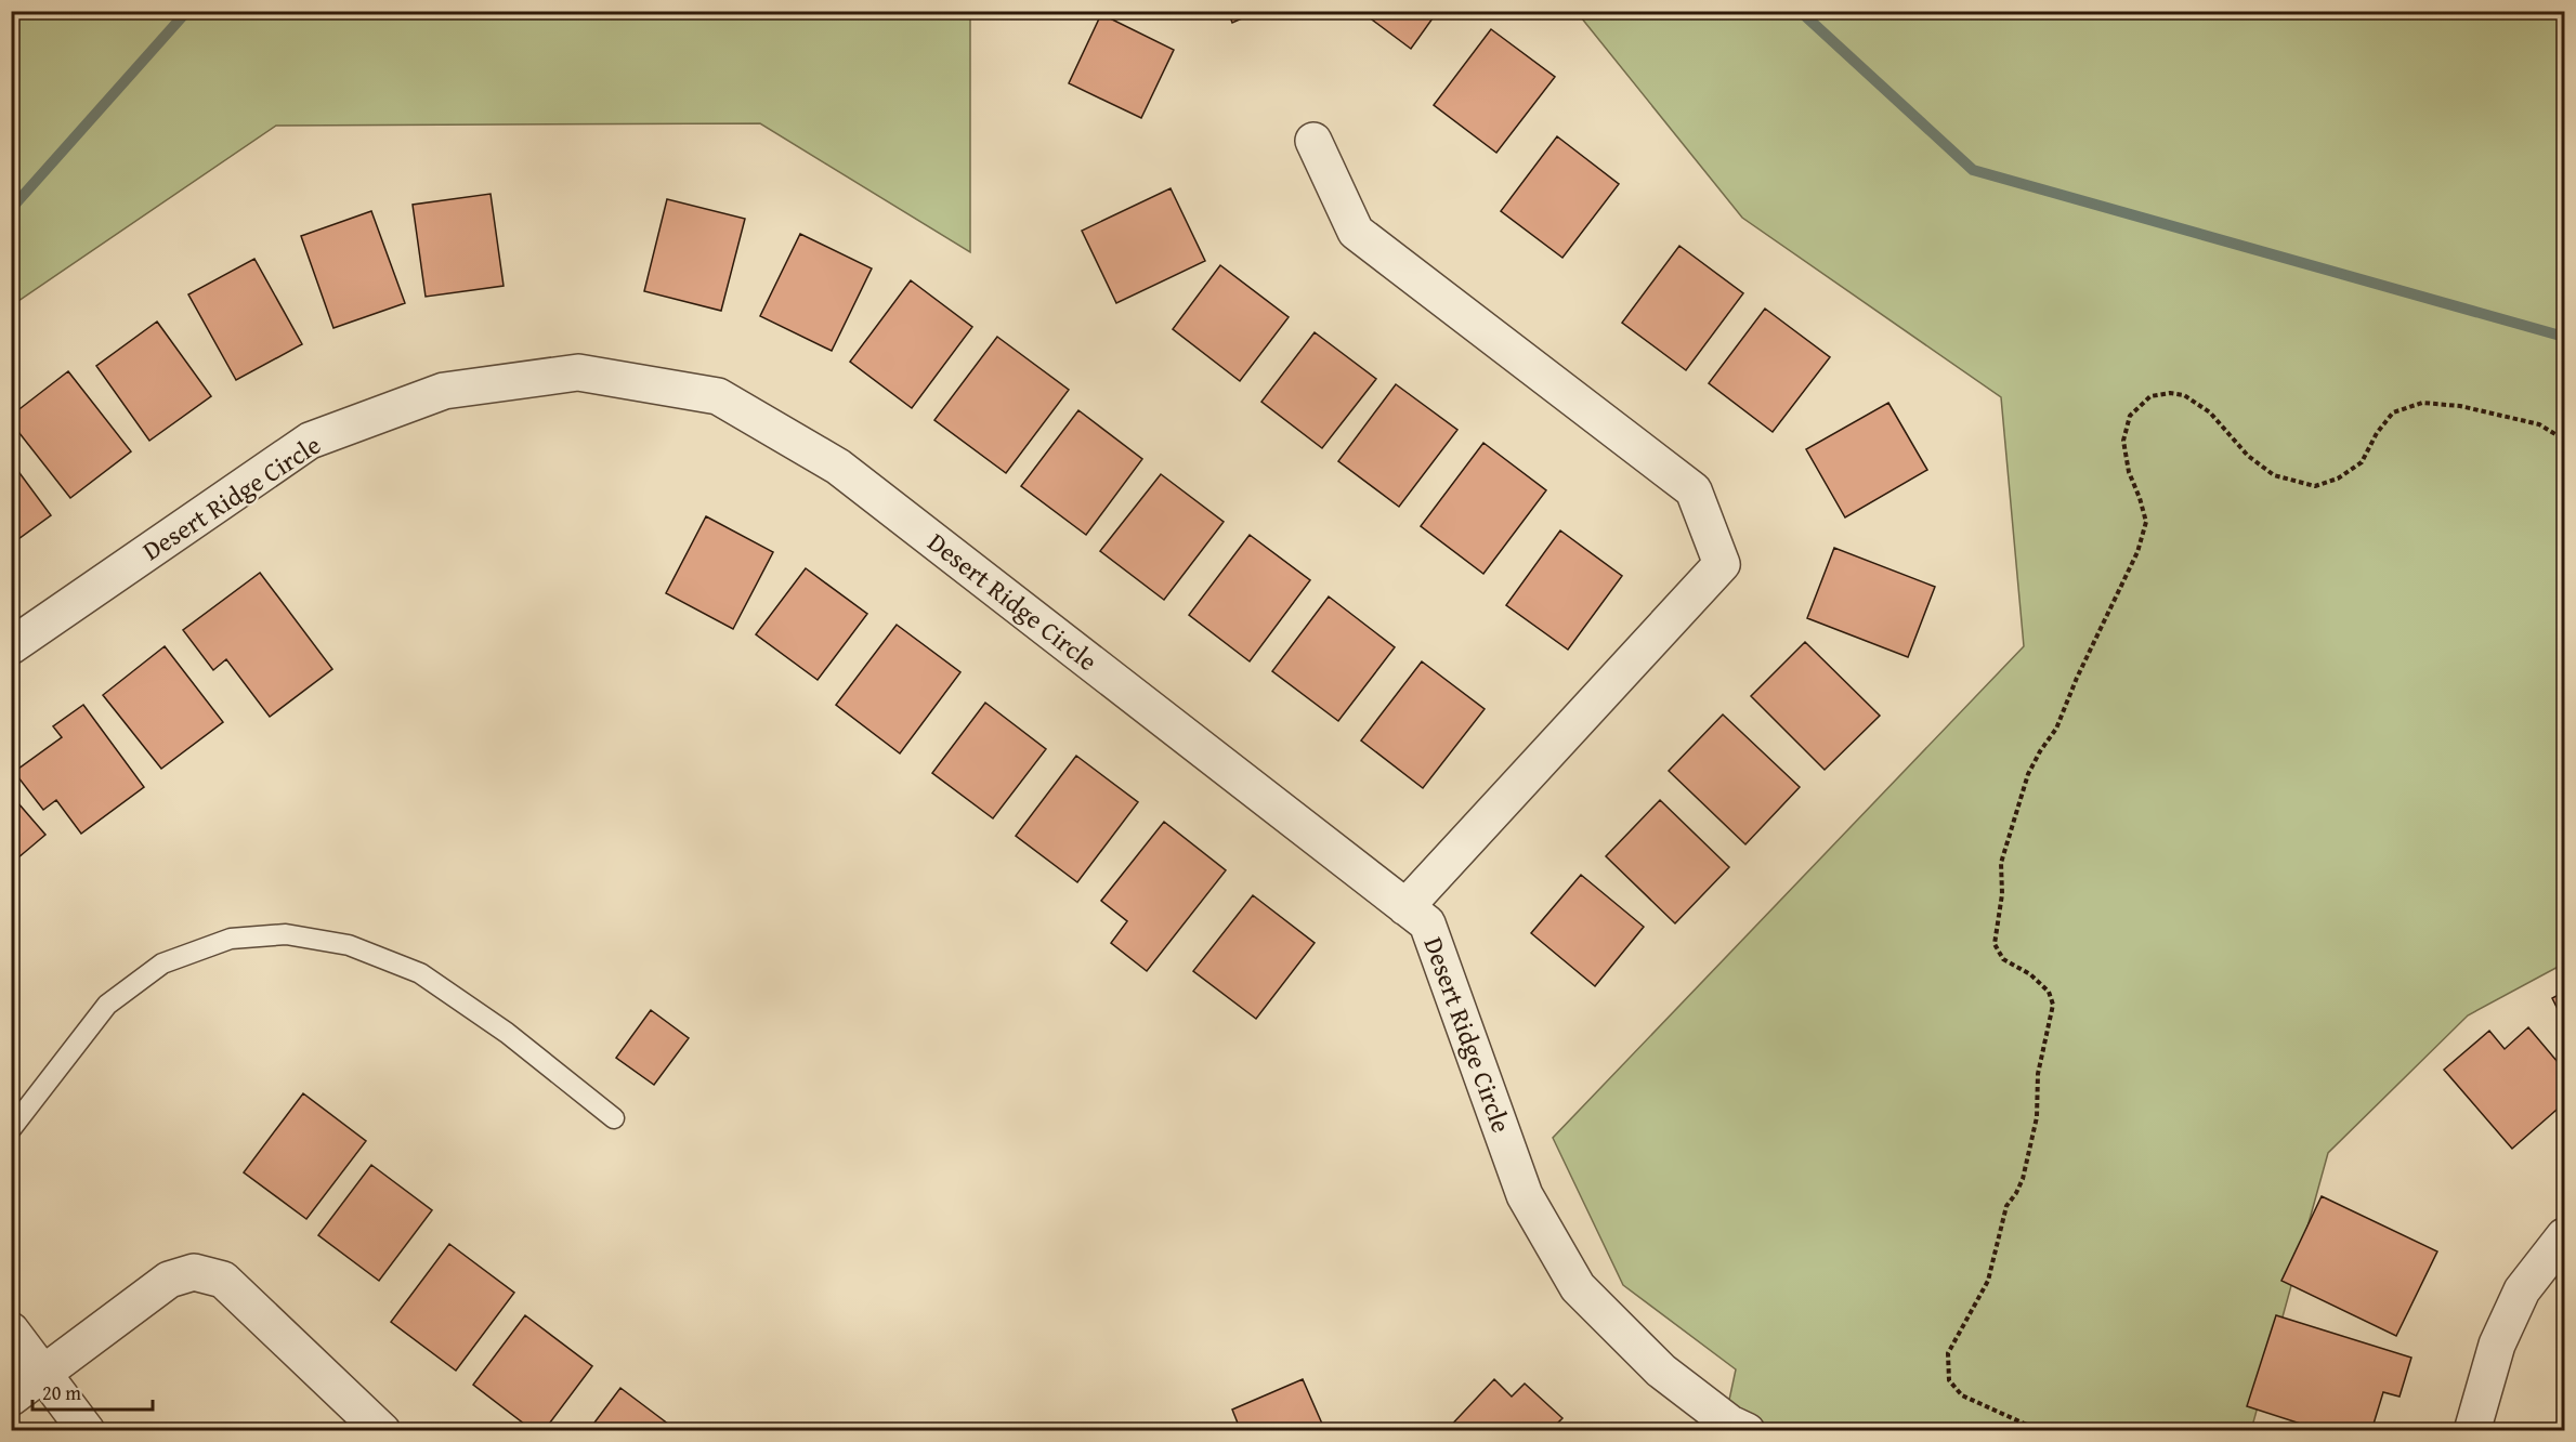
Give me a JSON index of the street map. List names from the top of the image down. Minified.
{"streets":{"street":["Desert Ridge Circle"]},"scale_bar":"20 m"}
